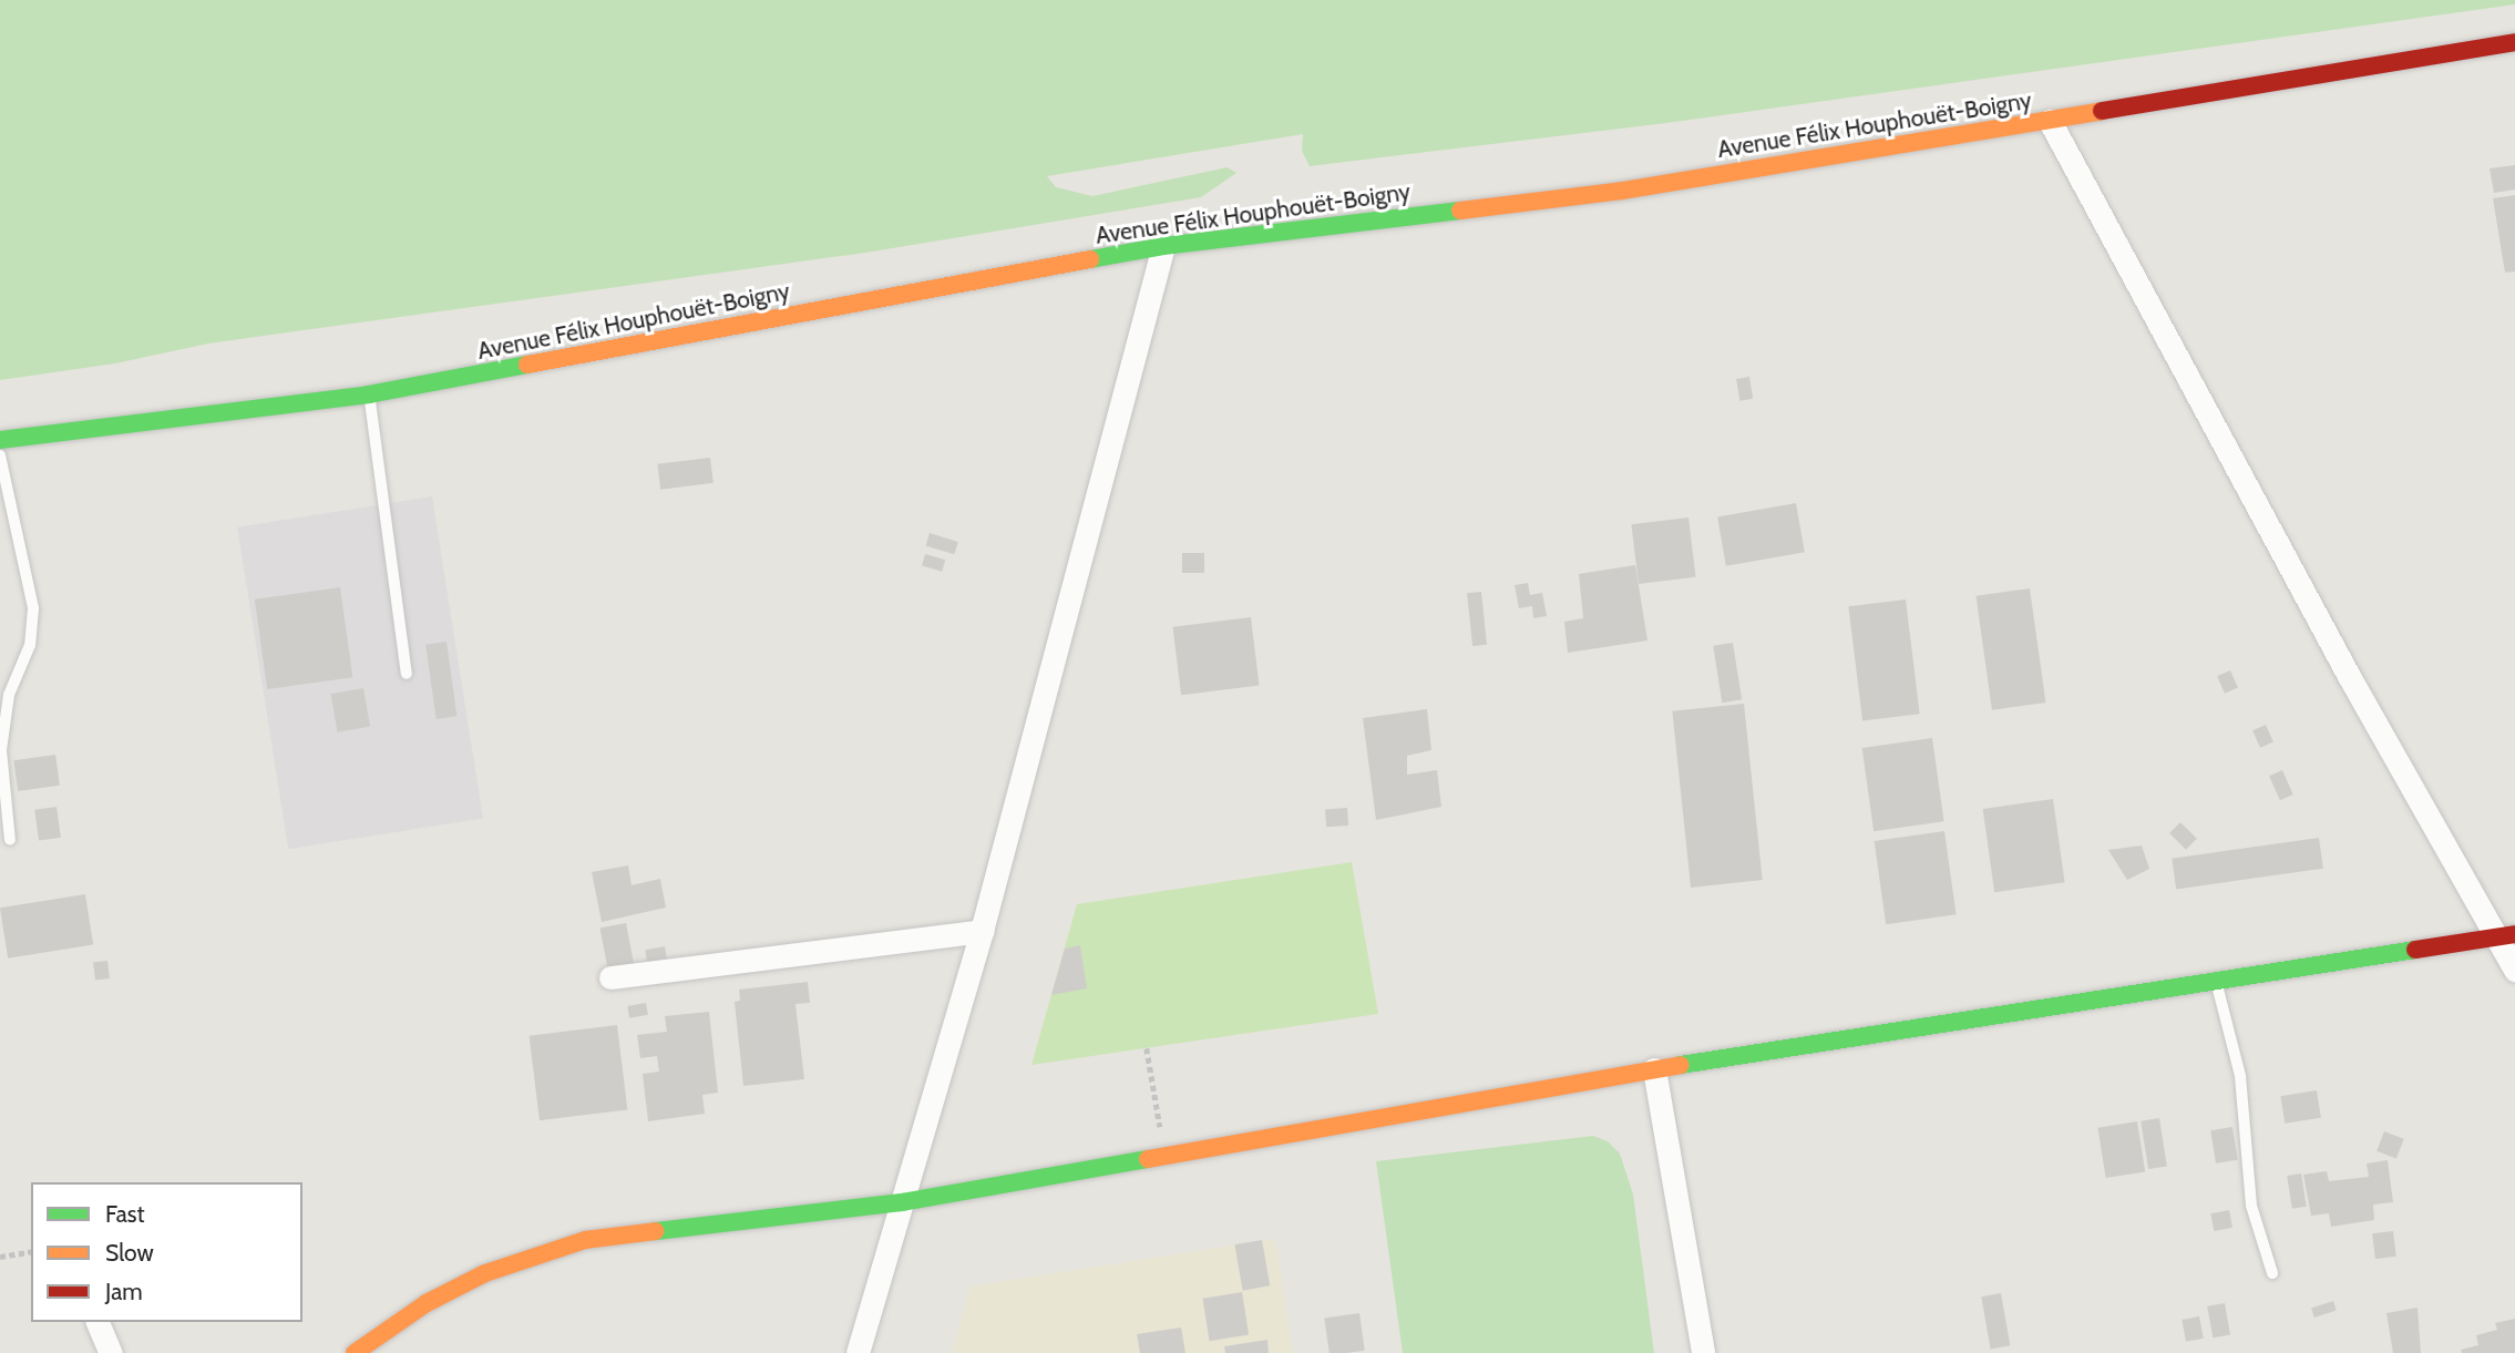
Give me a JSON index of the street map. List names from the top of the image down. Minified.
{"streets":{"main road":["Avenue Félix Houphouët-Boigny"]},"legend":["Fast","Slow","Jam"]}
